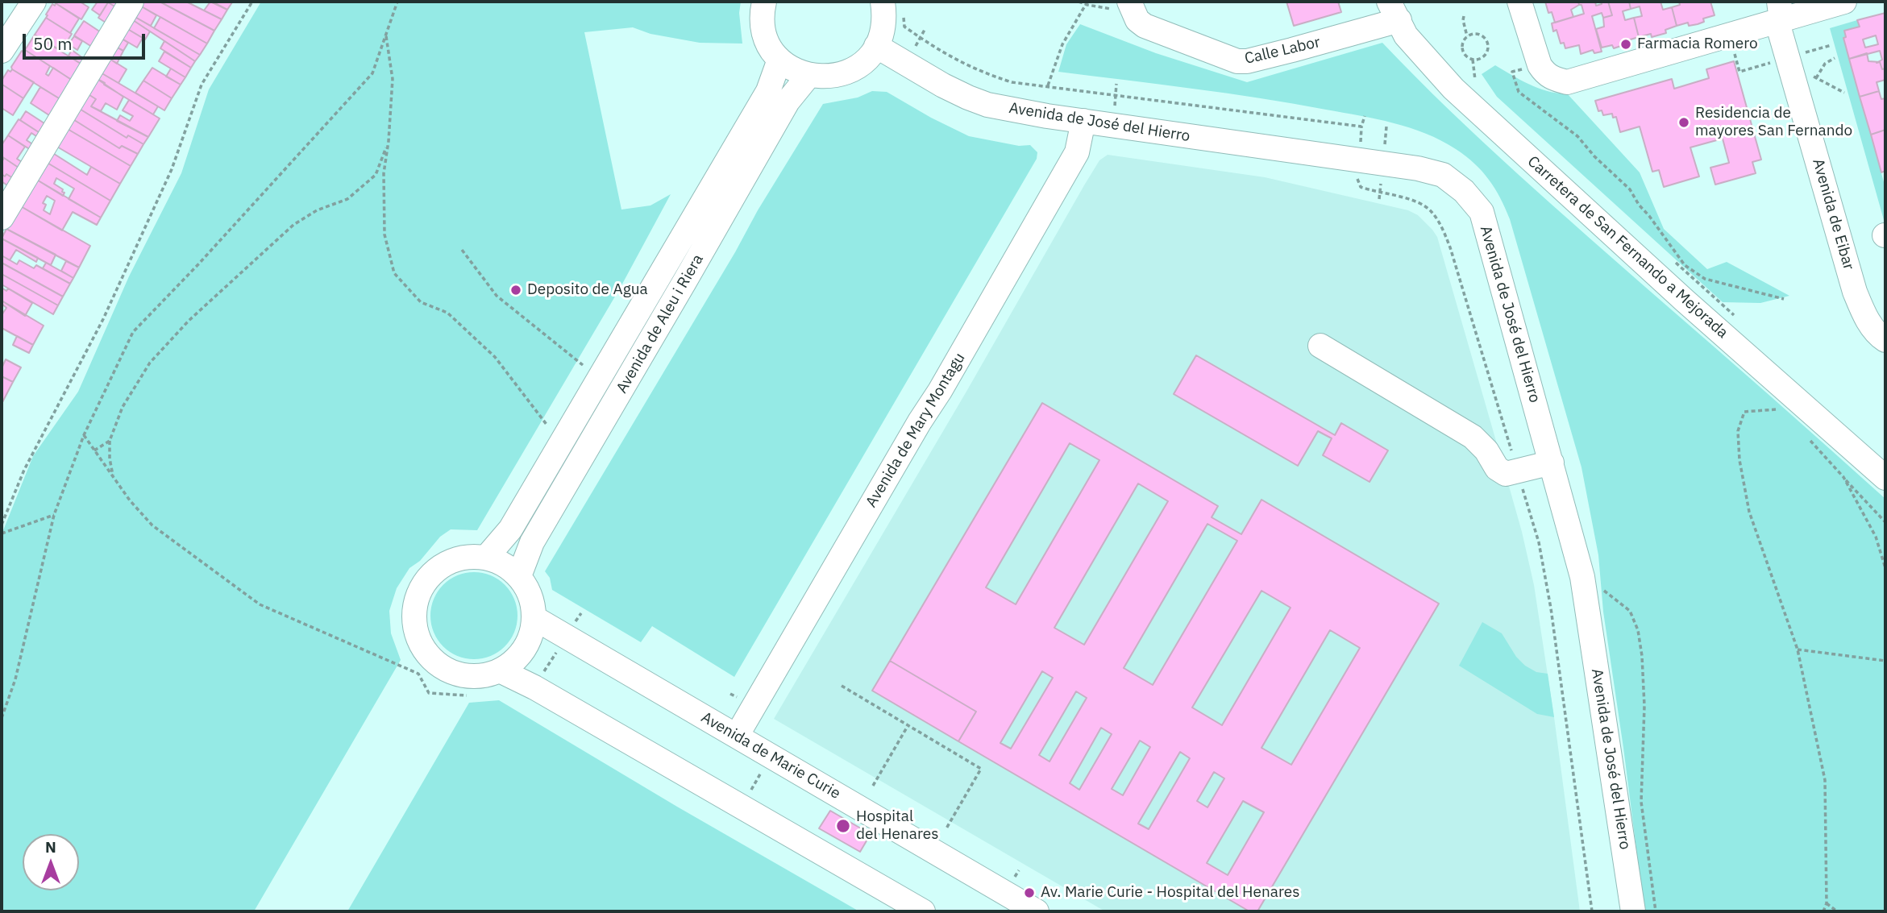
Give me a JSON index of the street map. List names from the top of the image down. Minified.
{"streets":{"street":["Calle Labor","Avenida de José del Hierro","Avenida de Eibar","Carretera de San Fernando a Mejorada","Avenida de Aleu i Riera","Avenida de Mary Montagu","Avenida de Marie Curie"]},"crossings":[["Calle Labor","Carretera de San Fernando a Mejorada"],["Avenida de José del Hierro","Avenida de Mary Montagu"],["Avenida de Aleu i Riera","Avenida de Marie Curie"],["Avenida de Mary Montagu","Avenida de Marie Curie"]],"places":["Farmacia Romero","Residencia de mayores San Fernando","Deposito de Agua","Hospital del Henares","Av. Marie Curie - Hospital del Henares"],"scale_bar":"50 m","north":"top"}
